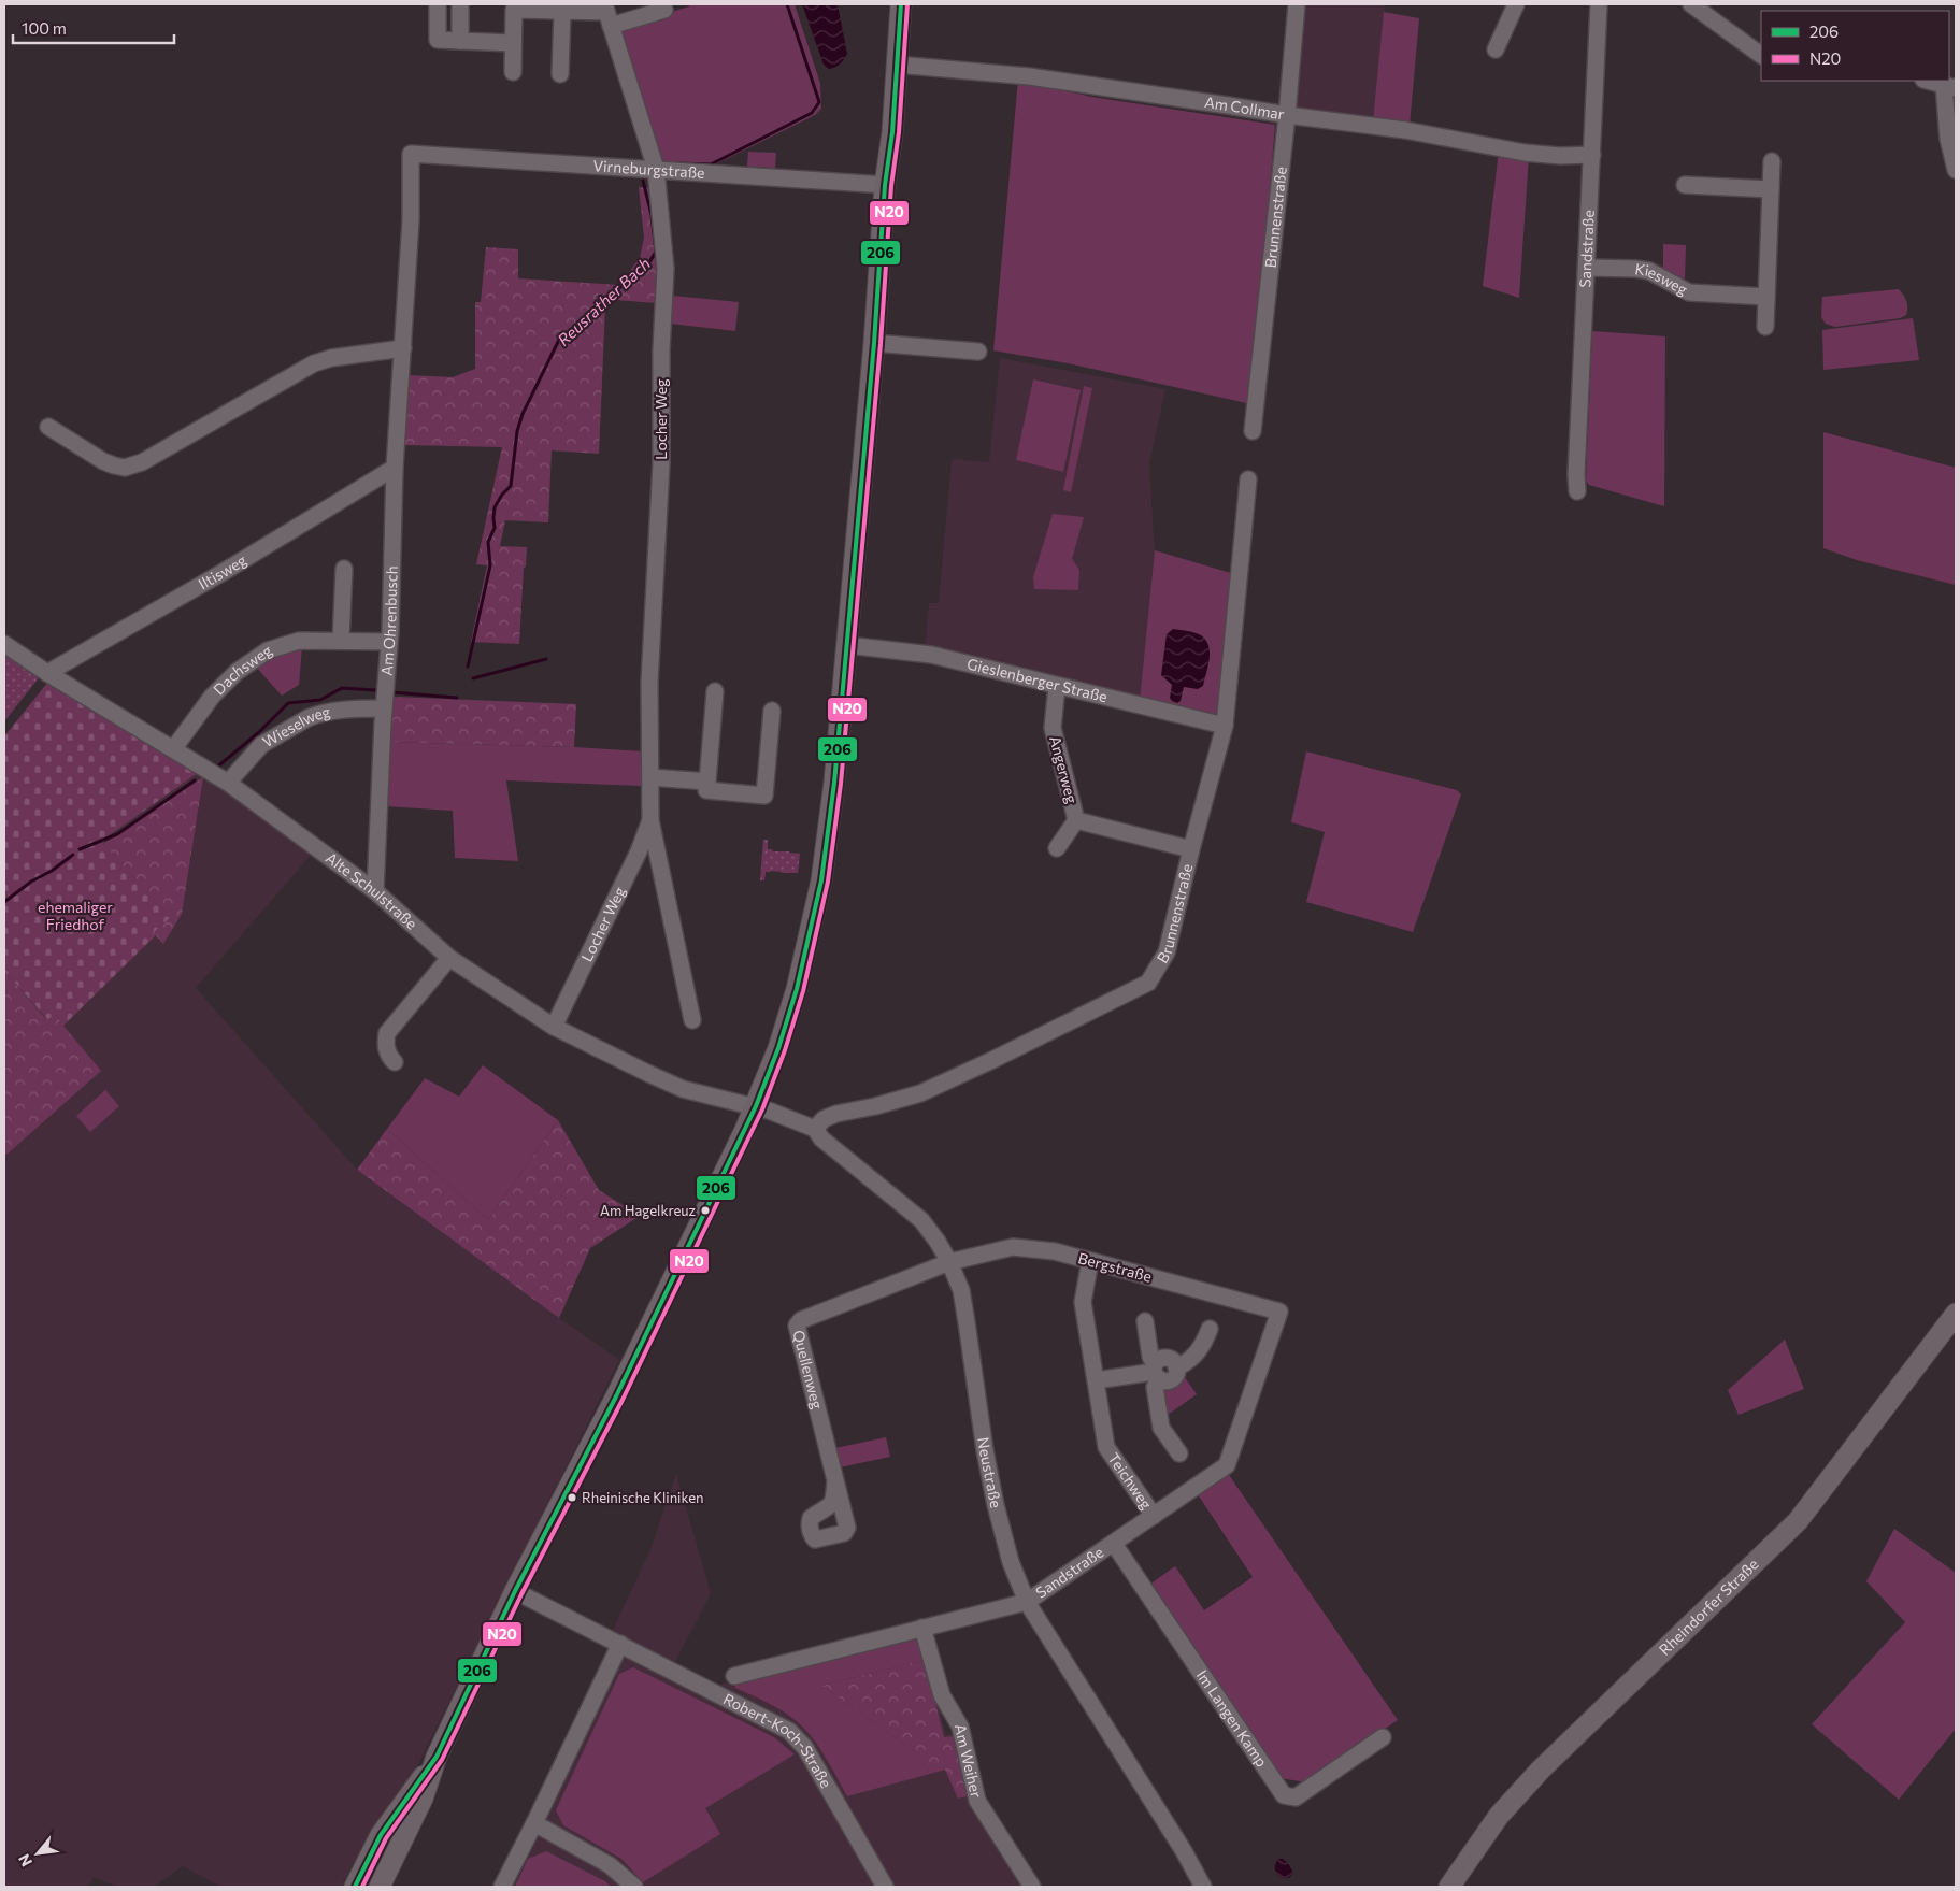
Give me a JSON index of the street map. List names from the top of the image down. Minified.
{"streets":{"main road":["Rheindorfer Straße"],"street":["Am Collmar","Virneburgstraße","Brunnenstraße","Sandstraße","Kiesweg","Locher Weg","Iltisweg","Am Ohrenbusch","Dachsweg","Gieslenberger Straße","Wieselweg","Angerweg","Alte Schulstraße","Bergstraße","Quellenweg","Neustraße","Teichweg","Im Langen Kamp","Robert-Koch-Straße","Am Weiher"]},"crossings":[["Am Collmar","Brunnenstraße"],["Am Collmar","Sandstraße"],["Virneburgstraße","Locher Weg"],["Virneburgstraße","Am Ohrenbusch"],["Brunnenstraße","Gieslenberger Straße"],["Brunnenstraße","Angerweg"],["Brunnenstraße","Neustraße"],["Sandstraße","Kiesweg"],["Sandstraße","Bergstraße"],["Sandstraße","Neustraße"],["Sandstraße","Teichweg"],["Sandstraße","Im Langen Kamp"],["Sandstraße","Am Weiher"],["Locher Weg","Alte Schulstraße"],["Iltisweg","Am Ohrenbusch"],["Iltisweg","Alte Schulstraße"],["Am Ohrenbusch","Dachsweg"],["Am Ohrenbusch","Wieselweg"],["Am Ohrenbusch","Alte Schulstraße"],["Dachsweg","Alte Schulstraße"],["Gieslenberger Straße","Angerweg"],["Wieselweg","Alte Schulstraße"],["Alte Schulstraße","Neustraße"],["Bergstraße","Quellenweg"],["Bergstraße","Neustraße"],["Bergstraße","Teichweg"],["Quellenweg","Neustraße"]],"water":["Reusrather Bach"],"parks":["ehemaliger Friedhof"],"places":["Am Hagelkreuz","Rheinische Kliniken"],"lines":["transit line 206","transit line N20"],"legend":["206","N20"],"scale_bar":"100 m","north":"bottom left"}
